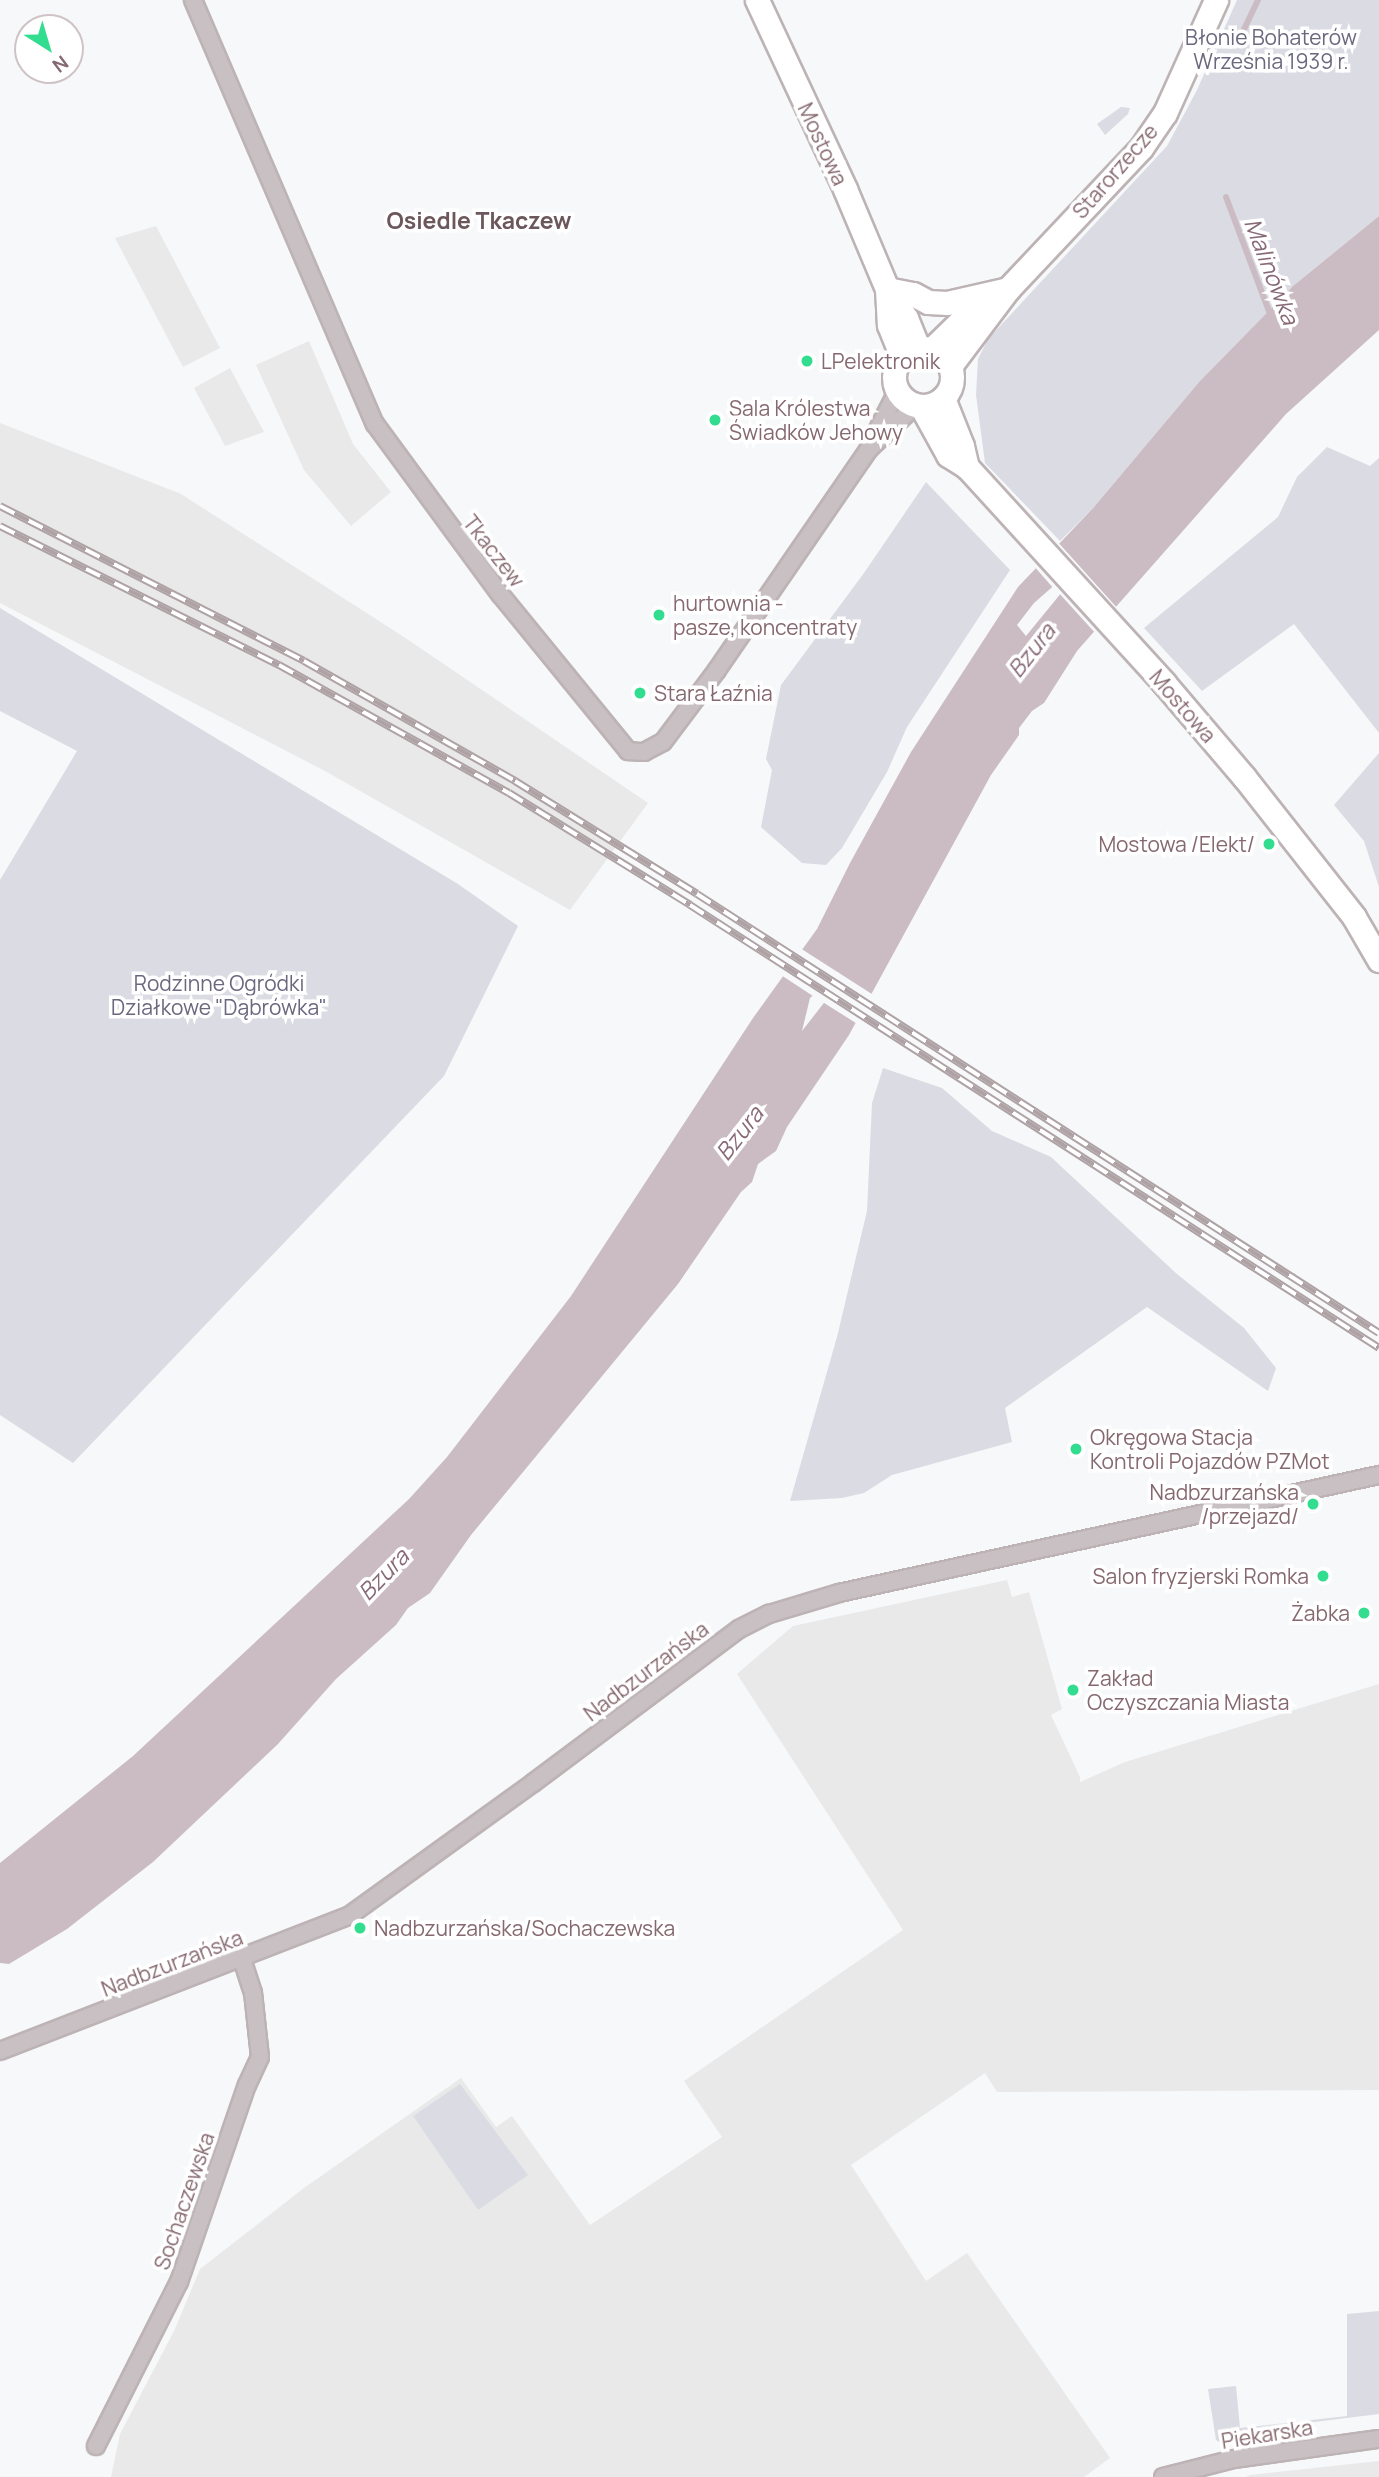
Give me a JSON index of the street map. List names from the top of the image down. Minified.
{"streets":{"street":["Mostowa","Starorzecze","Tkaczew","Nadbzurzańska","Sochaczewska","Piekarska"]},"crossings":[["Mostowa","Starorzecze"],["Mostowa","Tkaczew"],["Starorzecze","Tkaczew"],["Nadbzurzańska","Sochaczewska"]],"districts":["Osiedle Tkaczew"],"water":["Malinówka","Bzura"],"parks":["Błonie Bohaterów Września 1939 r.","Rodzinne Ogródki Działkowe \"Dąbrówka\""],"places":["LPelektronik","Sala Królestwa Świadków Jehowy","hurtownia - pasze, koncentraty","Stara Łaźnia","Mostowa /Elekt/","Okręgowa Stacja Kontroli Pojazdów PZMot","Nadbzurzańska /przejazd/","Salon fryzjerski Romka","Żabka","Zakład Oczyszczania Miasta","Nadbzurzańska/Sochaczewska"],"north":"bottom right"}
